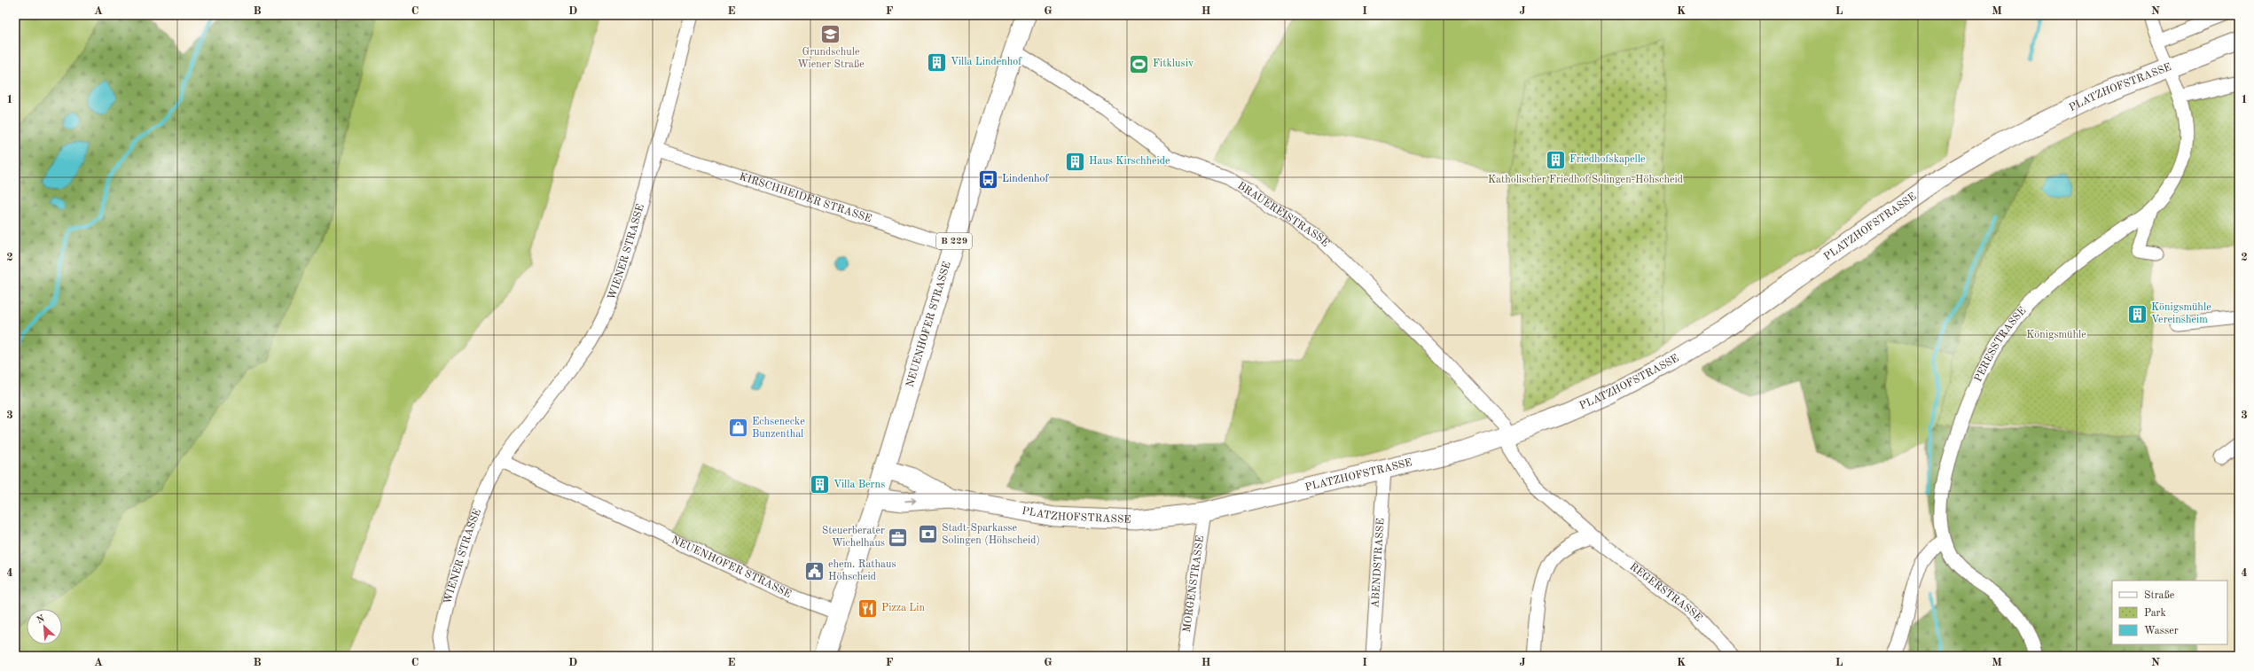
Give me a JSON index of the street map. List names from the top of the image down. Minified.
{"streets":{"main road":["PLATZHOFSTRASSE","B 229","NEUENHOFER STRASSE"],"street":["KIRSCHHEIDER STRASSE","BRAUEREISTRASSE","WIENER STRASSE","PERESSTRASSE","ABENDSTRASSE","MORGENSTRASSE","REGERSTRASSE"]},"crossings":[["PLATZHOFSTRASSE","BRAUEREISTRASSE"],["PLATZHOFSTRASSE","NEUENHOFER STRASSE"],["PLATZHOFSTRASSE","PERESSTRASSE"],["PLATZHOFSTRASSE","ABENDSTRASSE"],["PLATZHOFSTRASSE","MORGENSTRASSE"],["PLATZHOFSTRASSE","REGERSTRASSE"],["KIRSCHHEIDER STRASSE","WIENER STRASSE"],["KIRSCHHEIDER STRASSE","NEUENHOFER STRASSE"],["BRAUEREISTRASSE","NEUENHOFER STRASSE"],["BRAUEREISTRASSE","REGERSTRASSE"],["WIENER STRASSE","NEUENHOFER STRASSE"]],"parks":["Katholischer Friedhof Solingen-Höhscheid","Königsmühle"],"places":{"school or university":["Grundschule Wiener Straße"],"building":["Villa Lindenhof","Friedhofskapelle","Haus Kirschheide","Königsmühle Vereinsheim","Villa Berns"],"sports":["Fitklusiv"],"bus stop":["Lindenhof"],"shop":["Echsenecke Bunzenthal"],"bank":["Stadt-Sparkasse Solingen (Höhscheid)"],"office":["Steuerberater Wichelhaus"],"public building":["ehem. Rathaus Höhscheid"],"restaurant":["Pizza Lin"]},"legend":["Straße","Park","Wasser"],"north":"top left","grid":{"columns":["A","B","C","D","E","F","G","H","I","J","K","L","M","N"],"rows":["1","2","3","4"]}}
